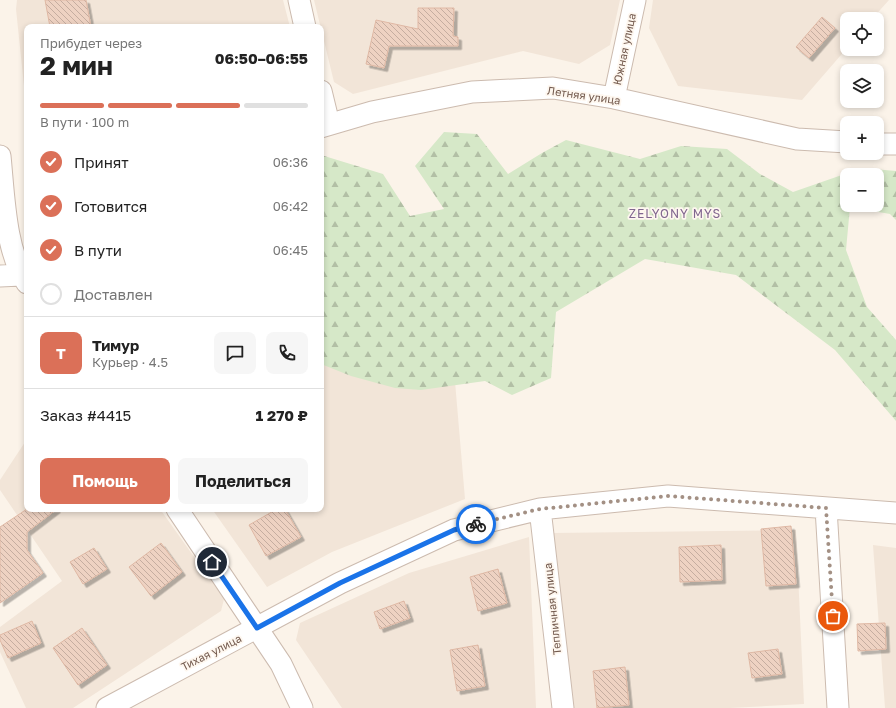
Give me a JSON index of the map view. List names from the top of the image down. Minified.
{"streets":{"street":["Южная улица","Летняя улица","Тепличная улица","Тихая улица"]},"crossings":[["Южная улица","Летняя улица"],["Тепличная улица","Тихая улица"]],"districts":["ZELYONY MYS"],"page":{"map_buttons":["+","−"],"heading":["2 мин","Прибудет через","06:50–06:55"],"panel":["Тимур","Курьер · 4.5","Заказ #4415","1 270 ₽"],"bar":"В пути · 100 m","list":[["Принят","06:36"],["Готовится","06:42"],["В пути","06:45"],"Доставлен"],"round":"Т","buttons":["Помощь","Поделиться"]}}
